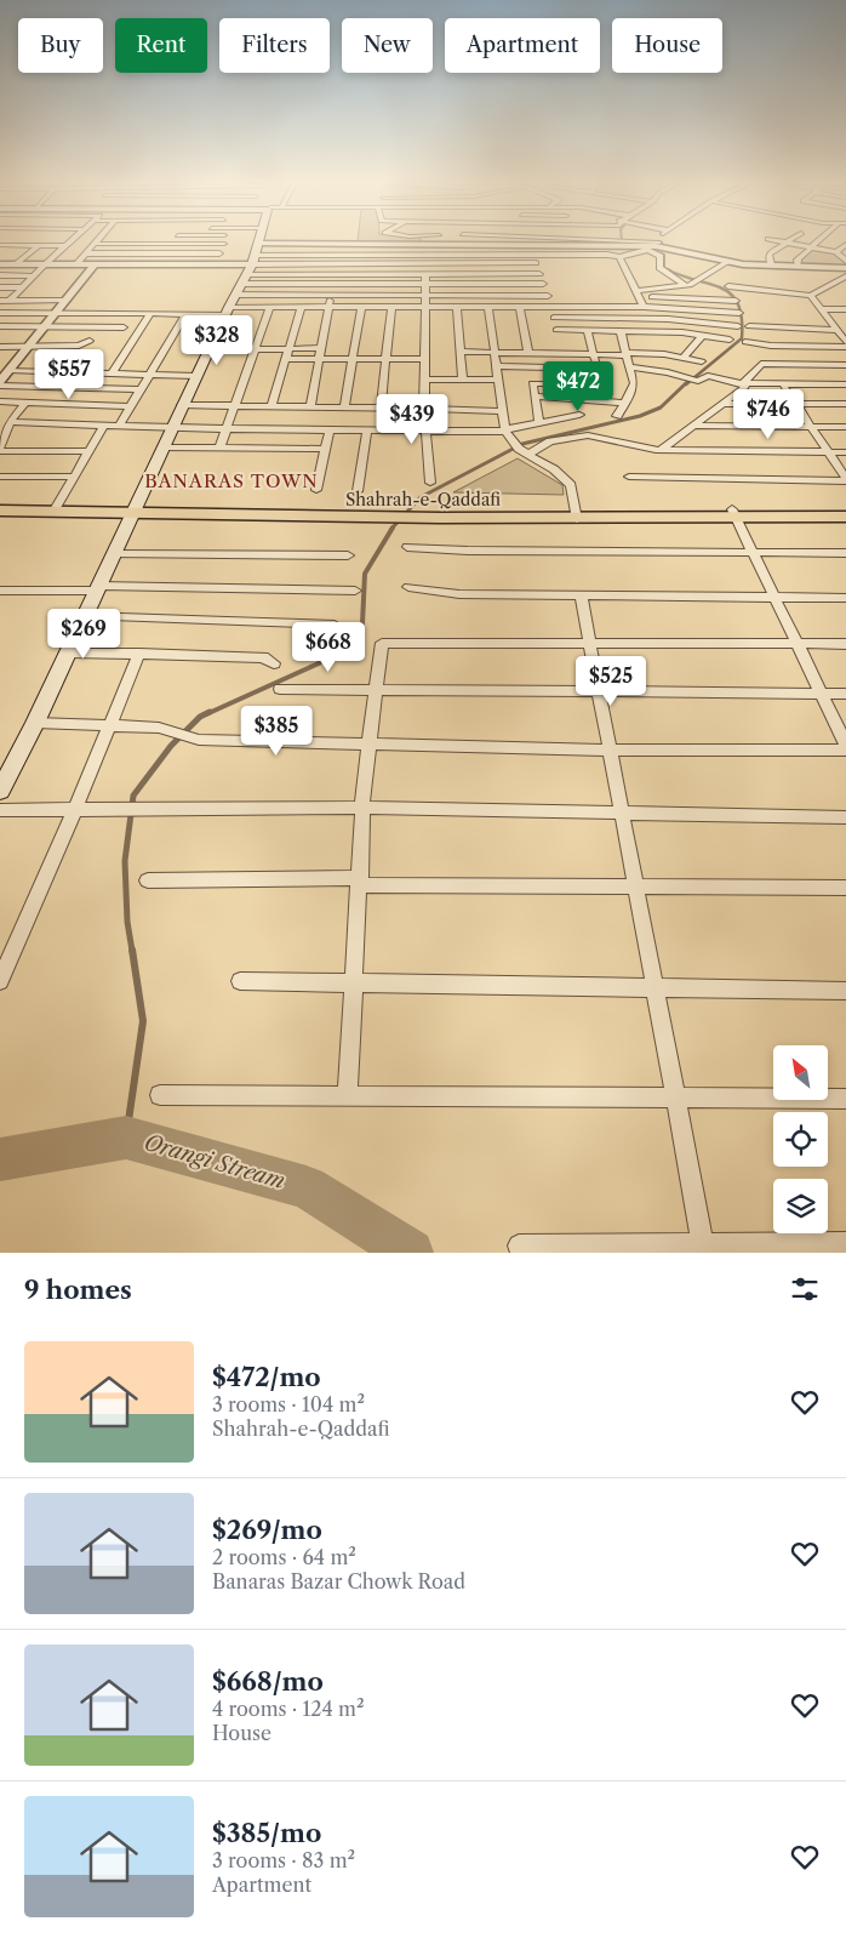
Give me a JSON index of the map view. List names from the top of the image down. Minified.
{"streets":{"main road":["Shahrah-e-Qaddafi"]},"districts":["BANARAS TOWN"],"water":["Orangi Stream"],"north":"top left","page":{"chip":["Buy","Rent","Filters","New","Apartment","House"],"price":["$328","$557","$472","$746","$439","$269","$668","$525","$385"],"heading":"9 homes","list":[{"name":"$472/mo","note":"3 rooms · 104 m² · Shahrah-e-Qaddafi"},{"name":"$269/mo","note":"2 rooms · 64 m² · Banaras Bazar Chowk Road"},{"name":"$668/mo","note":"4 rooms · 124 m² · House"},{"name":"$385/mo","note":"3 rooms · 83 m² · Apartment"}]}}
